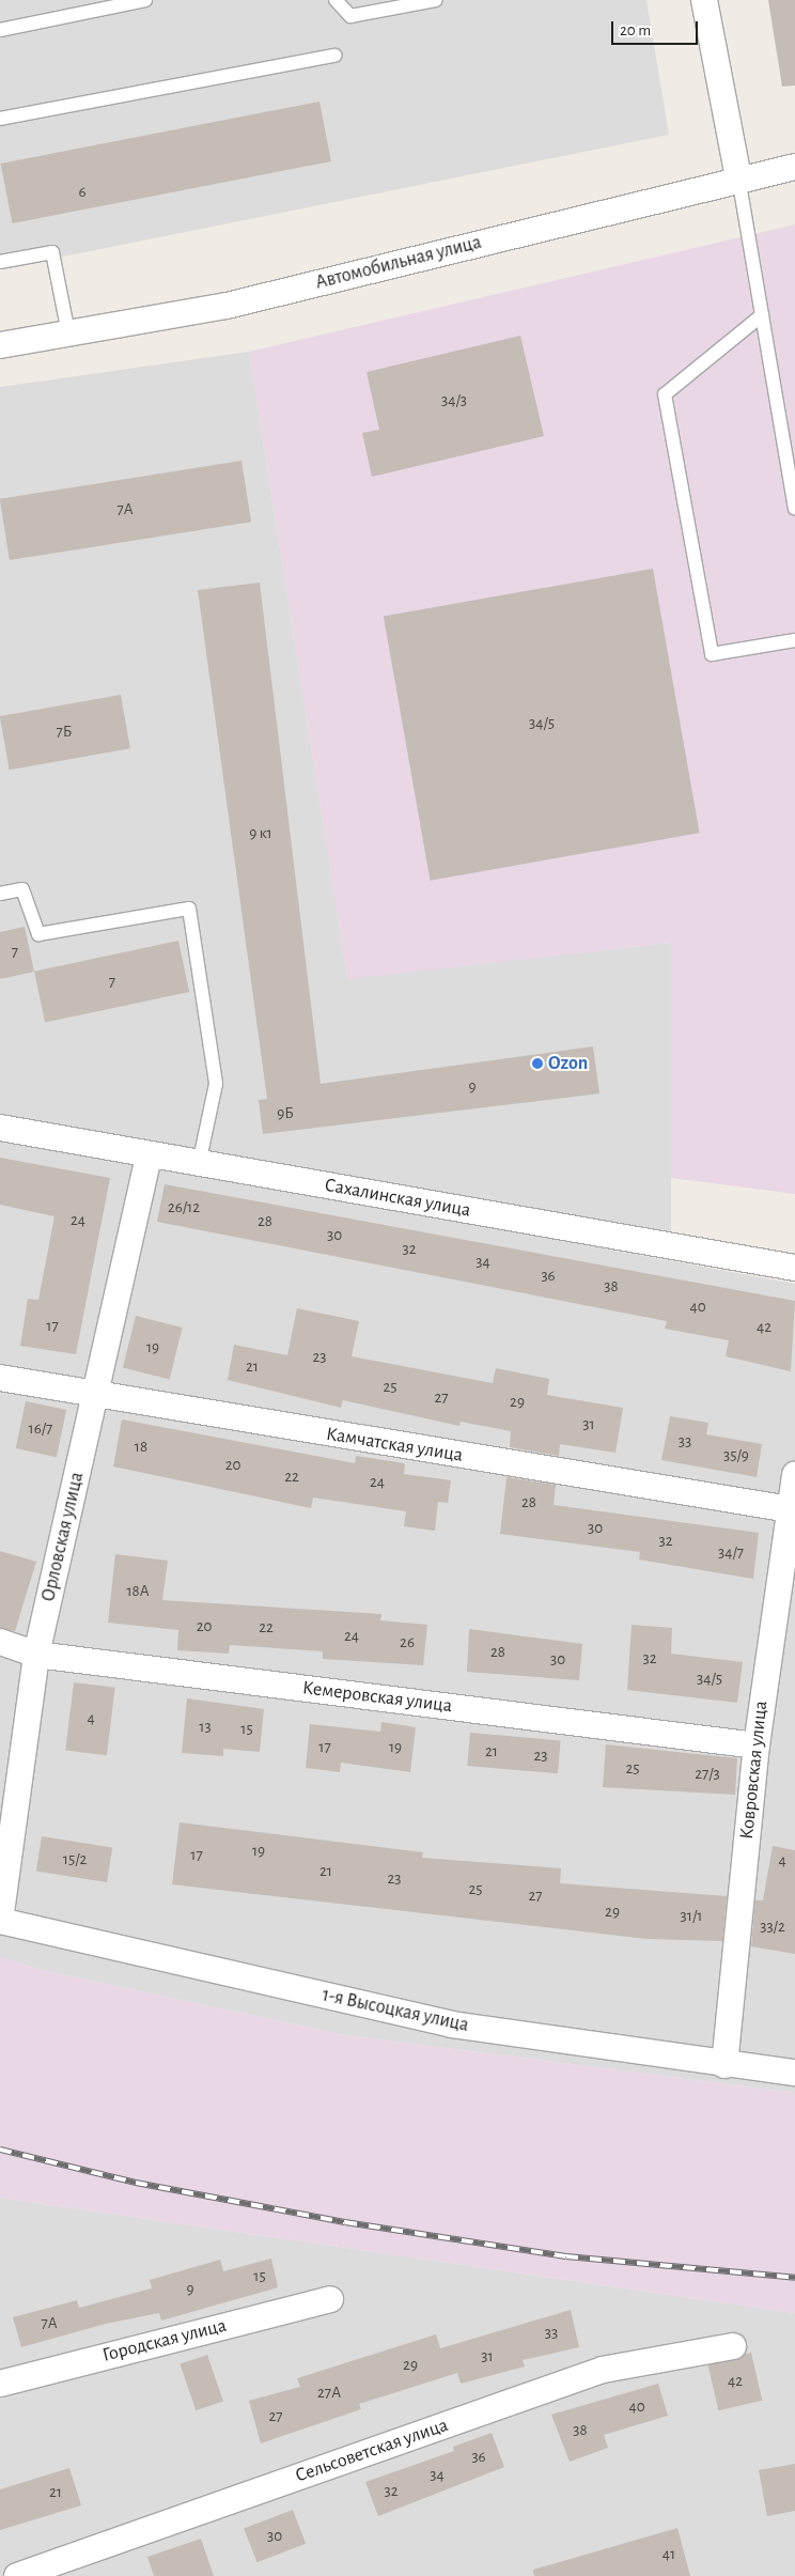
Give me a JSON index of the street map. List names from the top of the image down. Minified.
{"streets":{"street":["Автомобильная улица","Сахалинская улица","Камчатская улица","Орловская улица","Кемеровская улица","Ковровская улица","1-я Высоцкая улица","Городская улица","Сельсоветская улица"]},"crossings":[["Сахалинская улица","Орловская улица"],["Камчатская улица","Орловская улица"],["Камчатская улица","Ковровская улица"],["Орловская улица","Кемеровская улица"],["Орловская улица","1-я Высоцкая улица"],["Кемеровская улица","Ковровская улица"],["Ковровская улица","1-я Высоцкая улица"]],"places":["Ozon"],"house_numbers":["6","34/3","7А","34/5","7Б","9 к1","7","7","9","9Б","26/12","24","28","30","32","34","36","38","40","17","42","19","23","21","25","27","29","31","16/7","33","18","35/9","20","22","24","28","30","32","34/7","18А","20","22","24","26","28","32","30","34/5","4","13","15","17","19","21","23","25","27/3","19","17","15/2","4","21","23","25","27","29","31/1","33/2","15","9","7А","33","31","29","42","27А","40","27","38","36","34","32","21","30","41"],"scale_bar":"20 m"}
